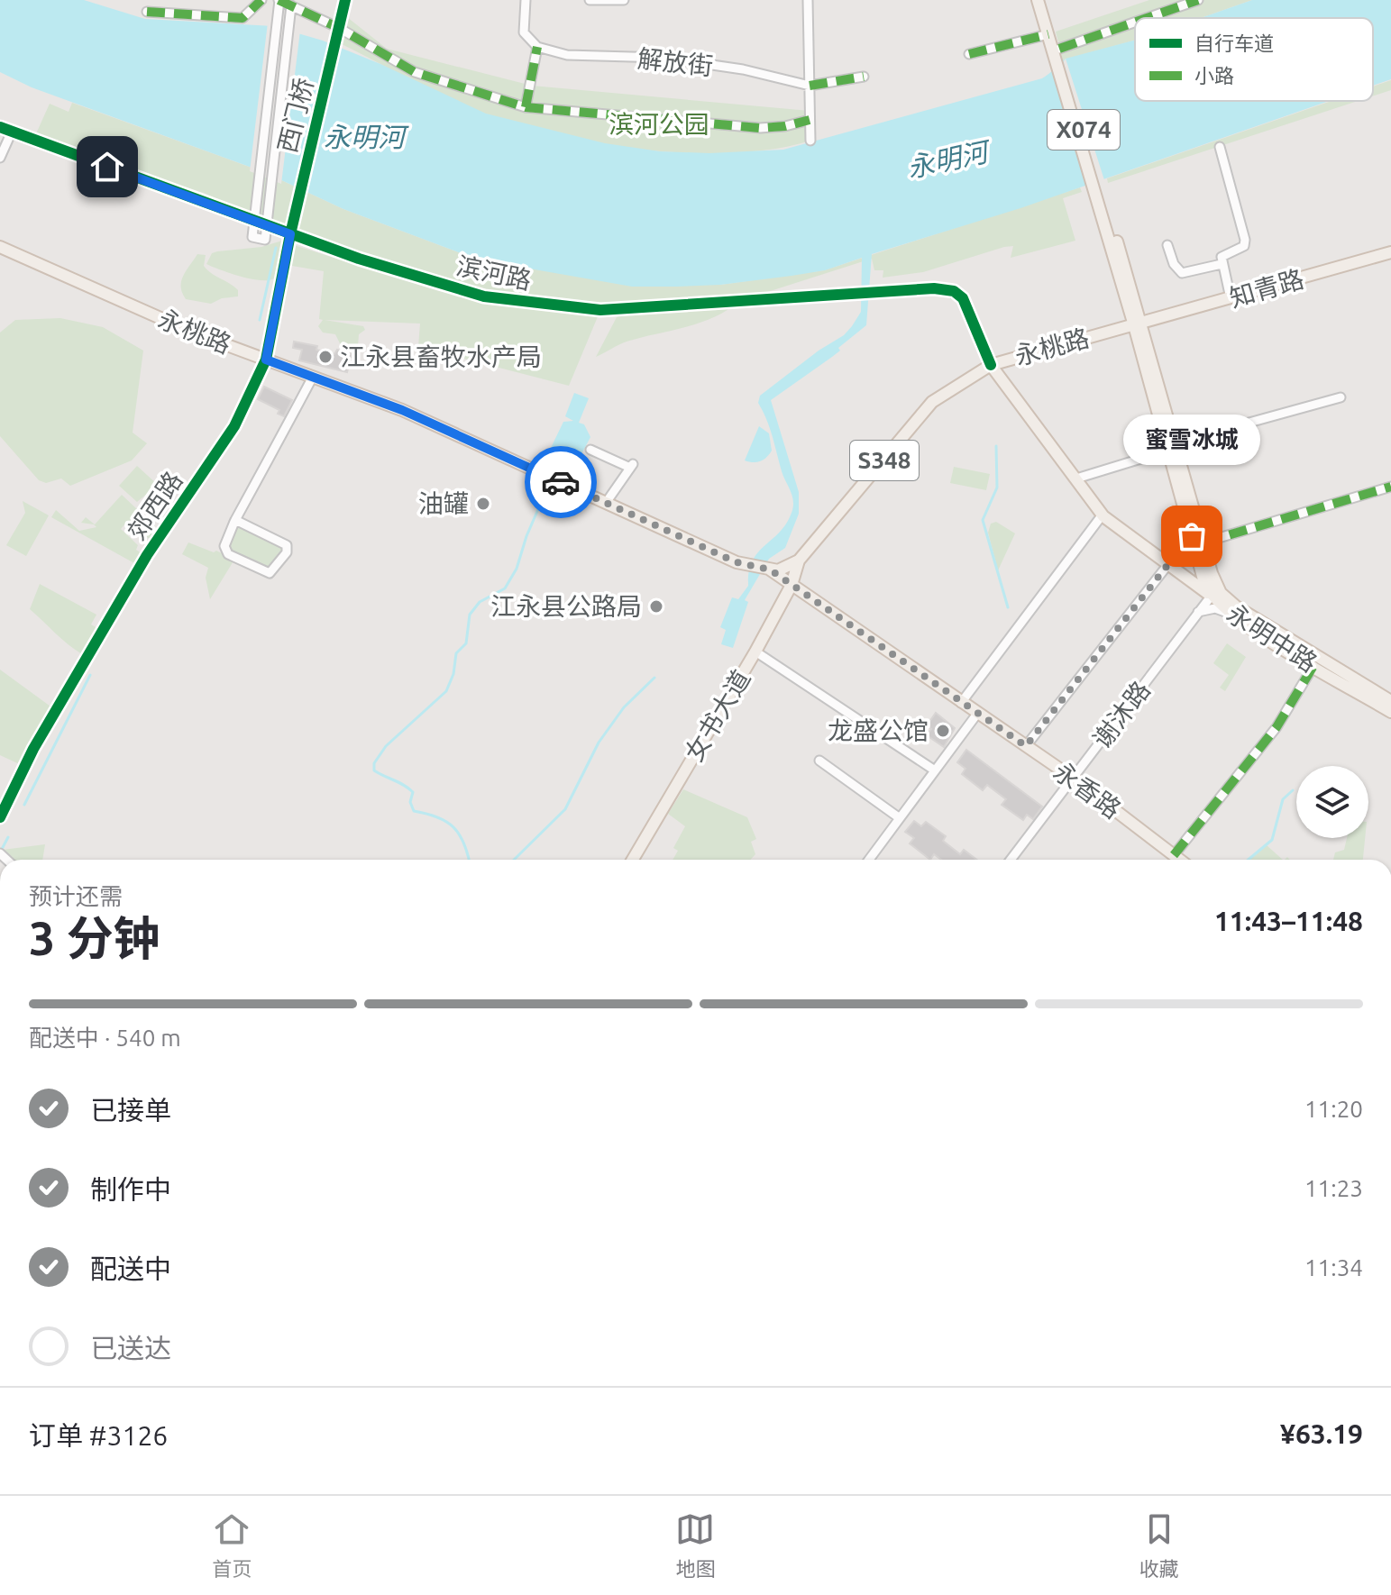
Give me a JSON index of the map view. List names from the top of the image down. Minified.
{"streets":{"main road":["X074","知青路","永桃路","S348","永明中路","女书大道","永香路"],"street":["解放街","西门桥","滨河路","郊西路","谢沐路"]},"crossings":[["西门桥","郊西路"],["X074","永明中路"],["滨河路","郊西路"],["知青路","永桃路"],["知青路","永明中路"],["永桃路","郊西路"],["永桃路","永明中路"],["永桃路","女书大道"],["永桃路","永香路"],["永明中路","谢沐路"],["谢沐路","永香路"],["女书大道","永香路"]],"water":["永明河"],"parks":["滨河公园"],"places":["江永县畜牧水产局","油罐","蜜雪冰城","江永县公路局","龙盛公馆"],"legend":["自行车道","小路"],"page":{"bubble":"蜜雪冰城","heading":["3 分钟","预计还需","11:43–11:48"],"panel":["订单 #3126","¥63.19"],"bar":"配送中 · 540 m","list":[["已接单","11:20"],["制作中","11:23"],["配送中","11:34"],"已送达"],"tabs":["首页","地图","收藏"]}}
